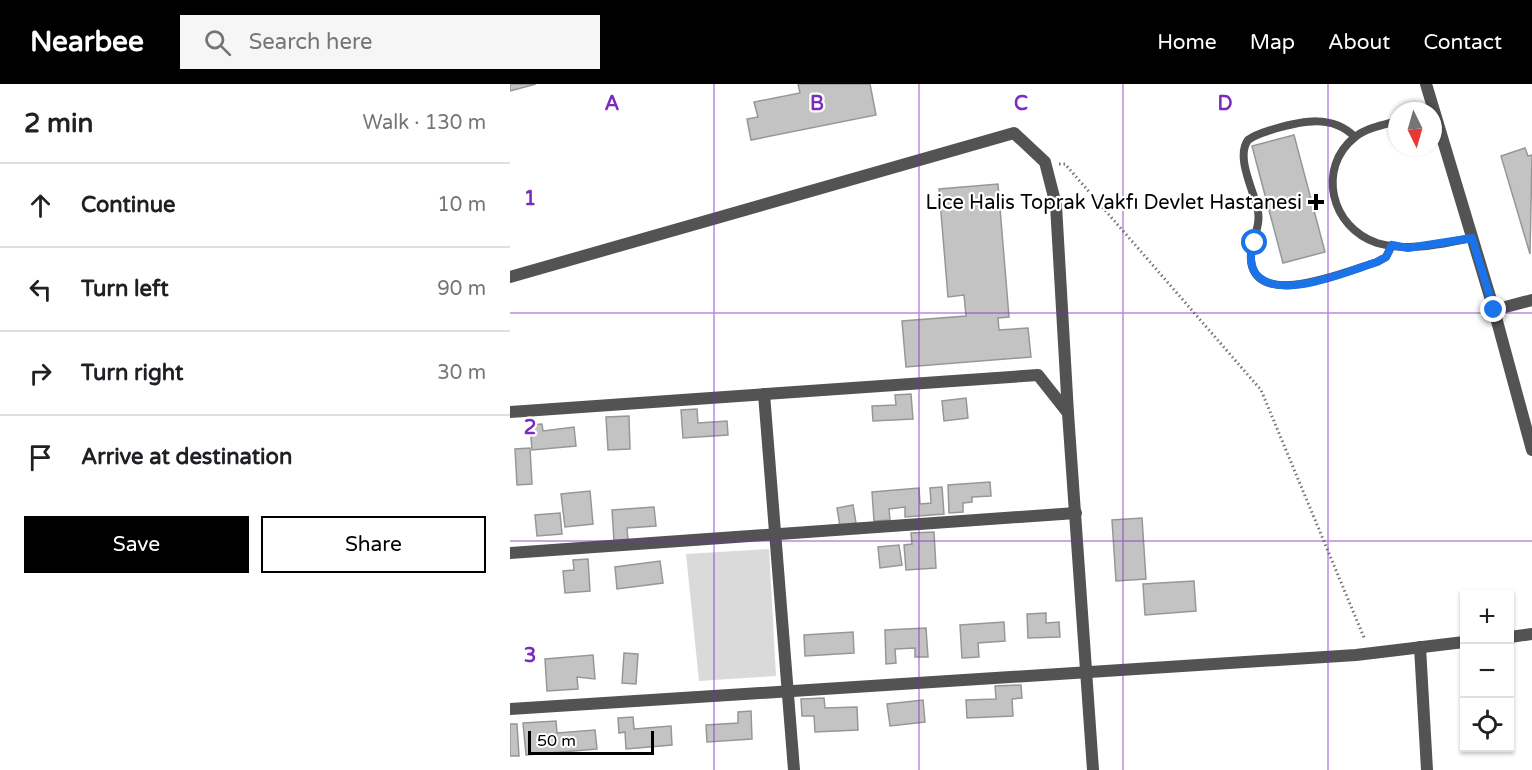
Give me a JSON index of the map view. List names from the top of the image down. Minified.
{"places":{"health":["Lice Halis Toprak Vakfı Devlet Hastanesi"]},"scale_bar":"50 m","north":"bottom","page":{"header":"Nearbee","search":"Search here","nav":["Home","Map","About","Contact"],"heading":["2 min","Walk · 130 m"],"list":[["Continue","10 m"],["Turn left","90 m"],["Turn right","30 m"],"Arrive at destination"],"buttons":["Save","Share"],"map_buttons":["+","−"],"scale":"50 m"},"grid":{"columns":["A","B","C","D"],"rows":["1","2","3"]}}
